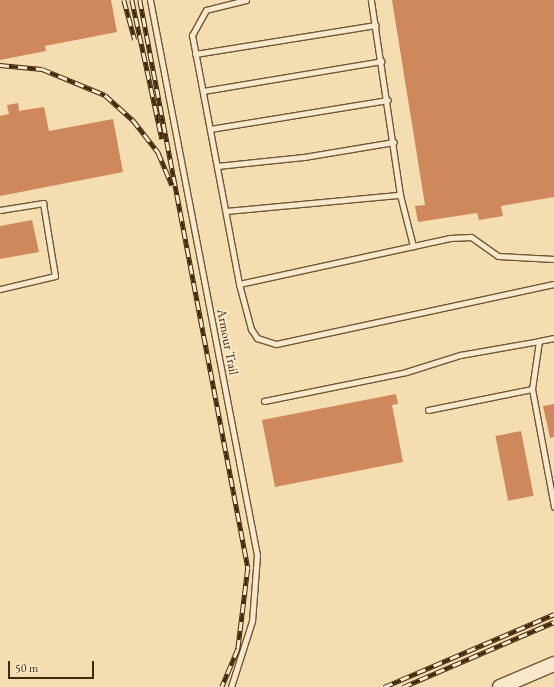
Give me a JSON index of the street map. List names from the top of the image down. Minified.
{"streets":{"lane":["Armour Trail"]},"scale_bar":"50 m"}
